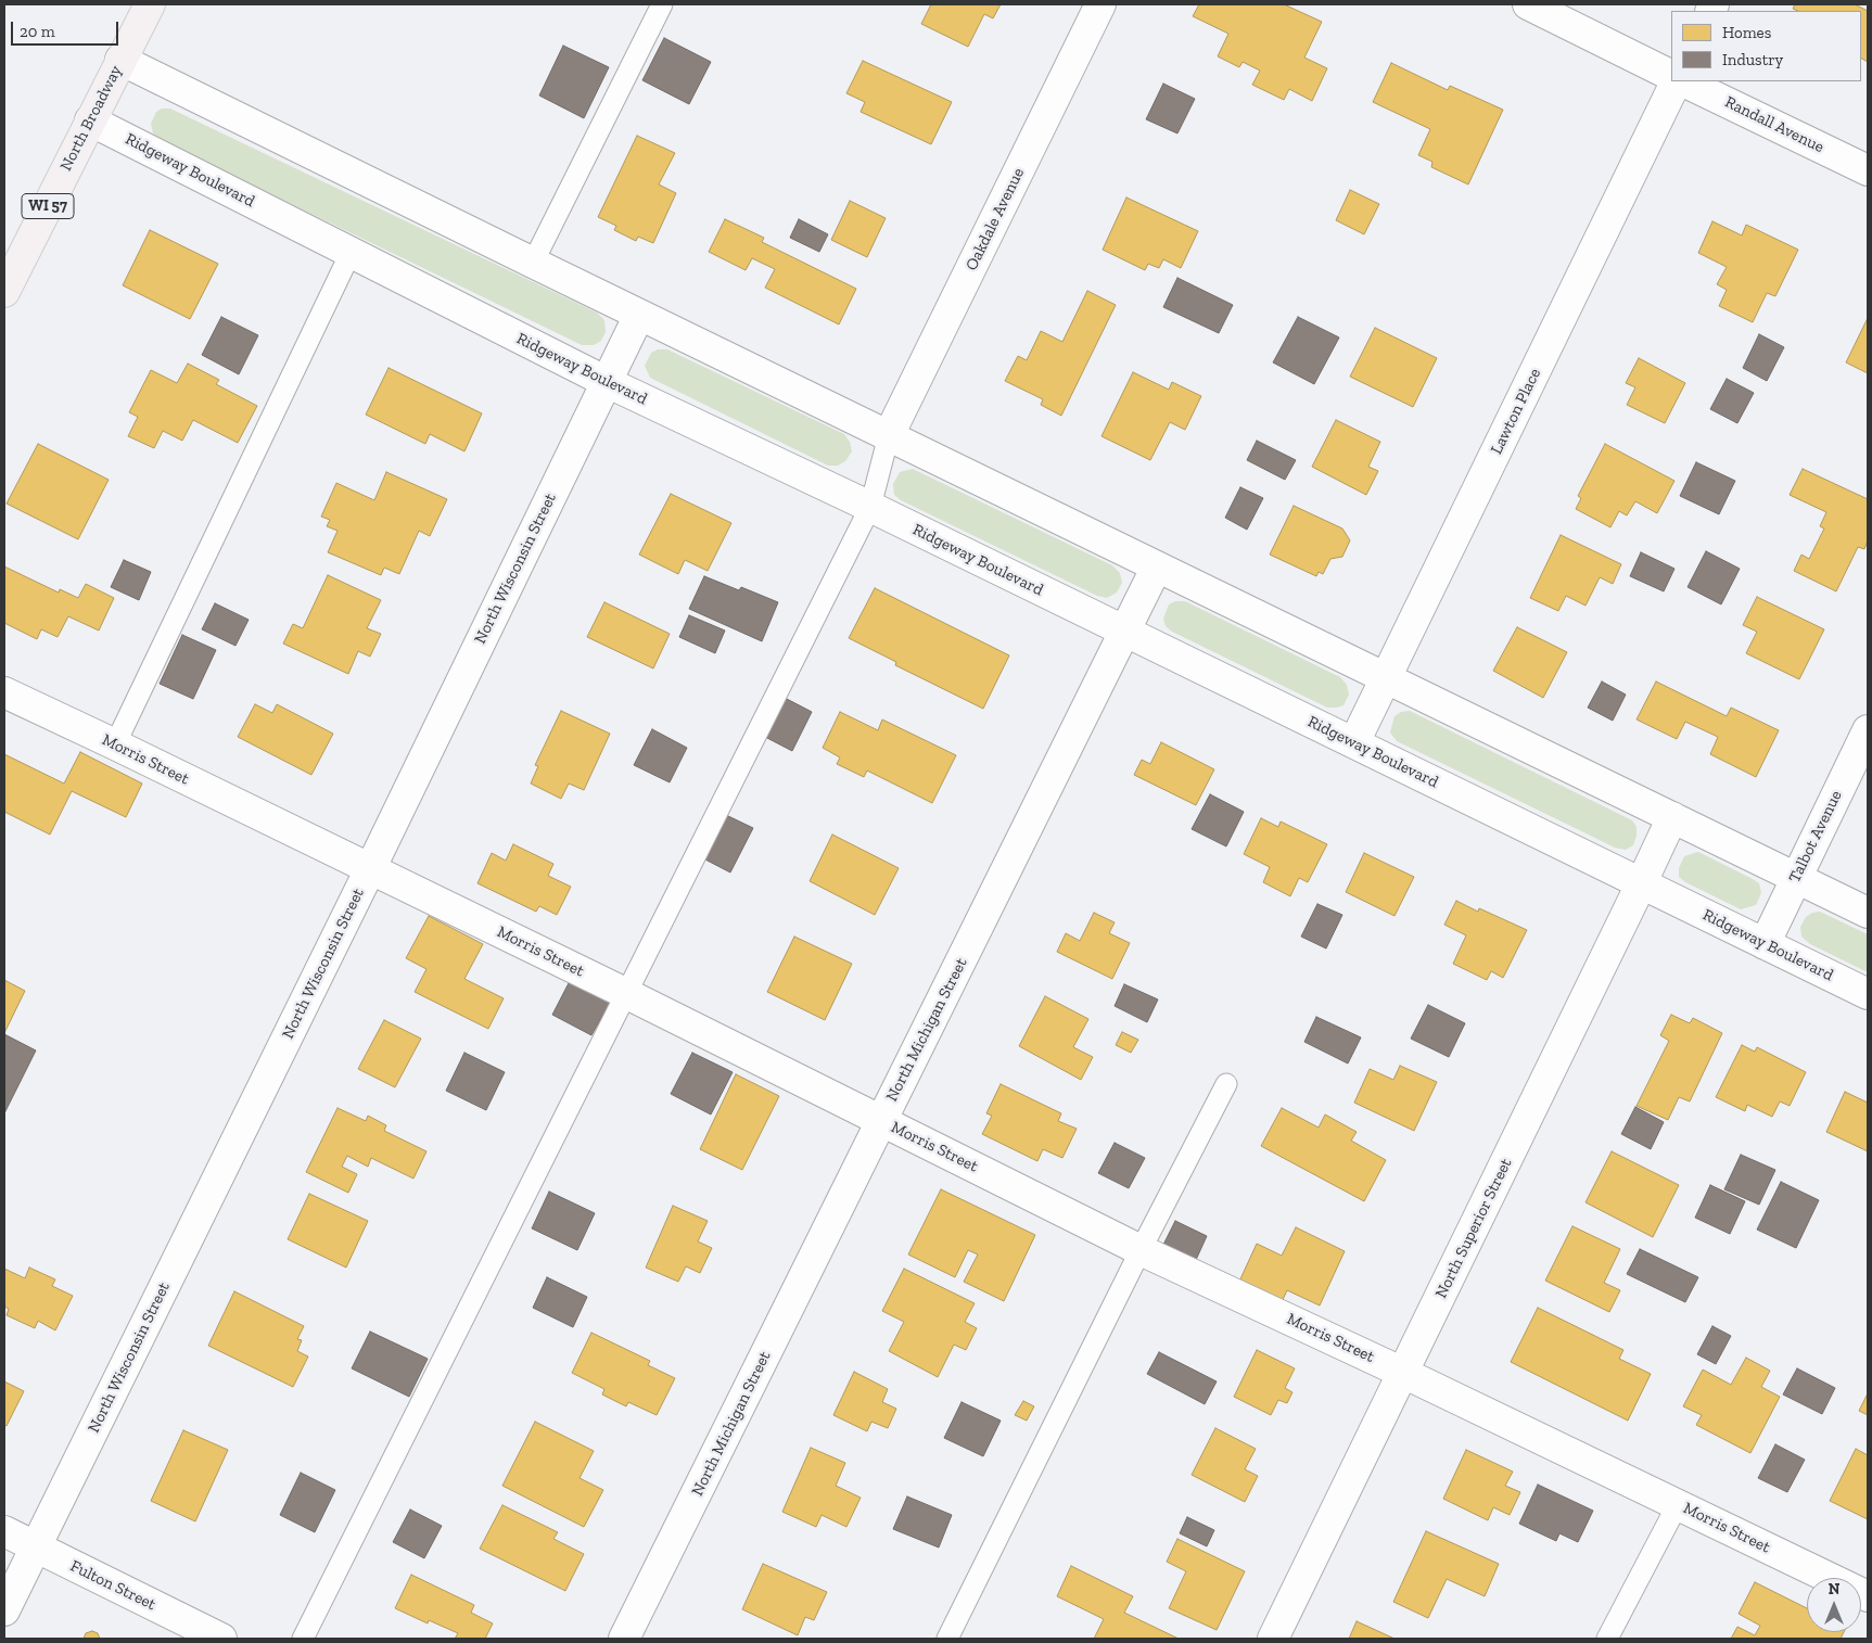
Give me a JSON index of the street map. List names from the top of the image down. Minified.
{"streets":{"main road":["North Broadway","WI 57"],"street":["Randall Avenue","Ridgeway Boulevard","Oakdale Avenue","Lawton Place","North Wisconsin Street","Morris Street","Talbot Avenue","North Michigan Street","North Superior Street","Fulton Street"]},"crossings":[["North Broadway","Ridgeway Boulevard"],["Ridgeway Boulevard","Lawton Place"],["Ridgeway Boulevard","North Wisconsin Street"],["Ridgeway Boulevard","Talbot Avenue"],["Ridgeway Boulevard","North Michigan Street"],["Ridgeway Boulevard","North Superior Street"],["North Wisconsin Street","Morris Street"],["North Wisconsin Street","Fulton Street"],["Morris Street","North Michigan Street"],["Morris Street","North Superior Street"]],"legend":["Homes","Industry"],"scale_bar":"20 m","north":"top"}
